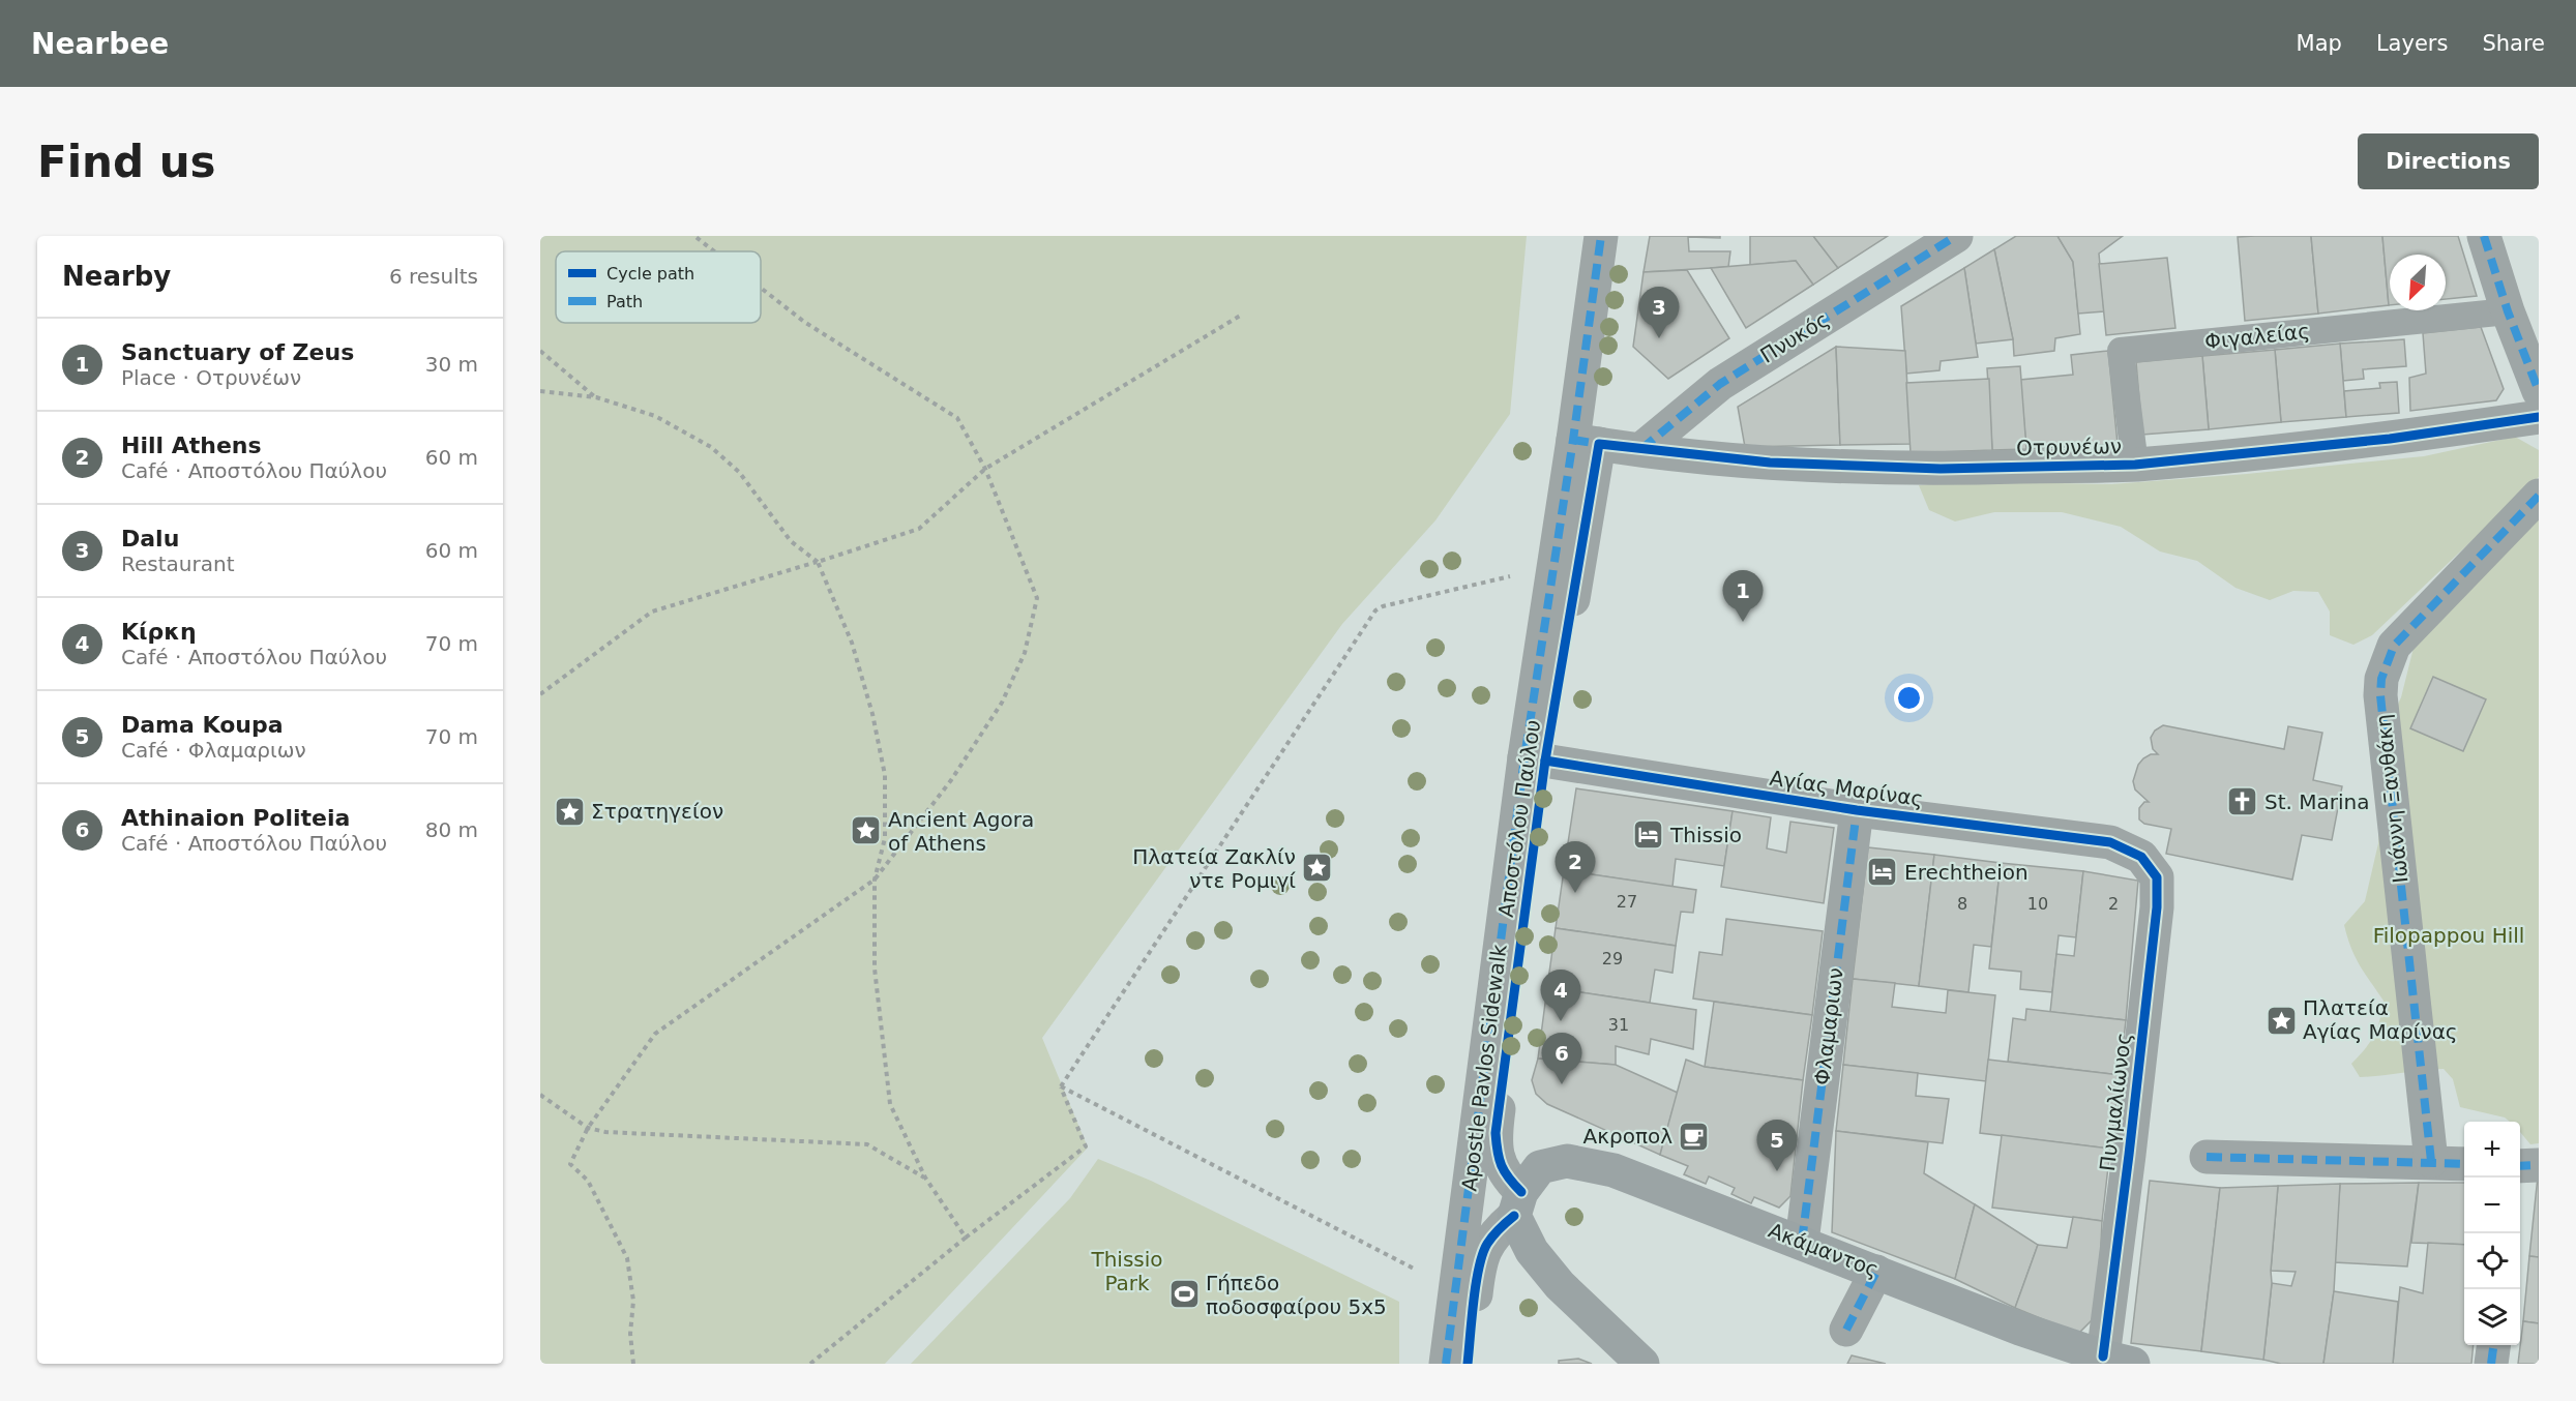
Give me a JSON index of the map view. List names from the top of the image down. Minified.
{"streets":{"street":["Πνυκός","Οτρυνέων","Αγίας Μαρίνας","Ιωάννη Ξανθάκη","Αποστόλου Παύλου","Φλαμαριων","Apostle Pavlos Sidewalk","Πυγμαλίωνος","Ακάμαντος"],"lane":["Φιγαλείας"]},"crossings":[["Φιγαλείας","Οτρυνέων"],["Πνυκός","Οτρυνέων"],["Οτρυνέων","Αποστόλου Παύλου"],["Οτρυνέων","Apostle Pavlos Sidewalk"],["Αγίας Μαρίνας","Αποστόλου Παύλου"],["Αγίας Μαρίνας","Φλαμαριων"],["Αγίας Μαρίνας","Apostle Pavlos Sidewalk"],["Αγίας Μαρίνας","Πυγμαλίωνος"],["Αποστόλου Παύλου","Apostle Pavlos Sidewalk"],["Αποστόλου Παύλου","Ακάμαντος"],["Φλαμαριων","Ακάμαντος"],["Πυγμαλίωνος","Ακάμαντος"]],"parks":["Filopappou Hill","Thissio Park"],"places":{"church":["St. Marina"],"place":["Στρατηγείον","Ancient Agora of Athens","Πλατεία Ζακλίν ντε Ρομιγί","Πλατεία Αγίας Μαρίνας"],"hotel":["Thissio","Erechtheion"],"cafe":["Ακροπολ"],"sports":["Γήπεδο ποδοσφαίρου 5x5"]},"house_numbers":["27","8","10","2","29","31"],"legend":["Cycle path","Path"],"north":"bottom left","page":{"header":"Nearbee","nav":["Map","Layers","Share"],"buttons":"Directions","title":"Find us","heading":["Nearby","6 results"],"pins":["3","1","2","4","6","5"],"list":[{"mark":"1","name":"Sanctuary of Zeus","note":"Place · Οτρυνέων","value":"30 m"},{"mark":"2","name":"Hill Athens","note":"Café · Αποστόλου Παύλου","value":"60 m"},{"mark":"3","name":"Dalu","note":"Restaurant","value":"60 m"},{"mark":"4","name":"Κίρκη","note":"Café · Αποστόλου Παύλου","value":"70 m"},{"mark":"5","name":"Dama Koupa","note":"Café · Φλαμαριων","value":"70 m"},{"mark":"6","name":"Athinaion Politeia","note":"Café · Αποστόλου Παύλου","value":"80 m"}],"map_buttons":["+","−"]}}
